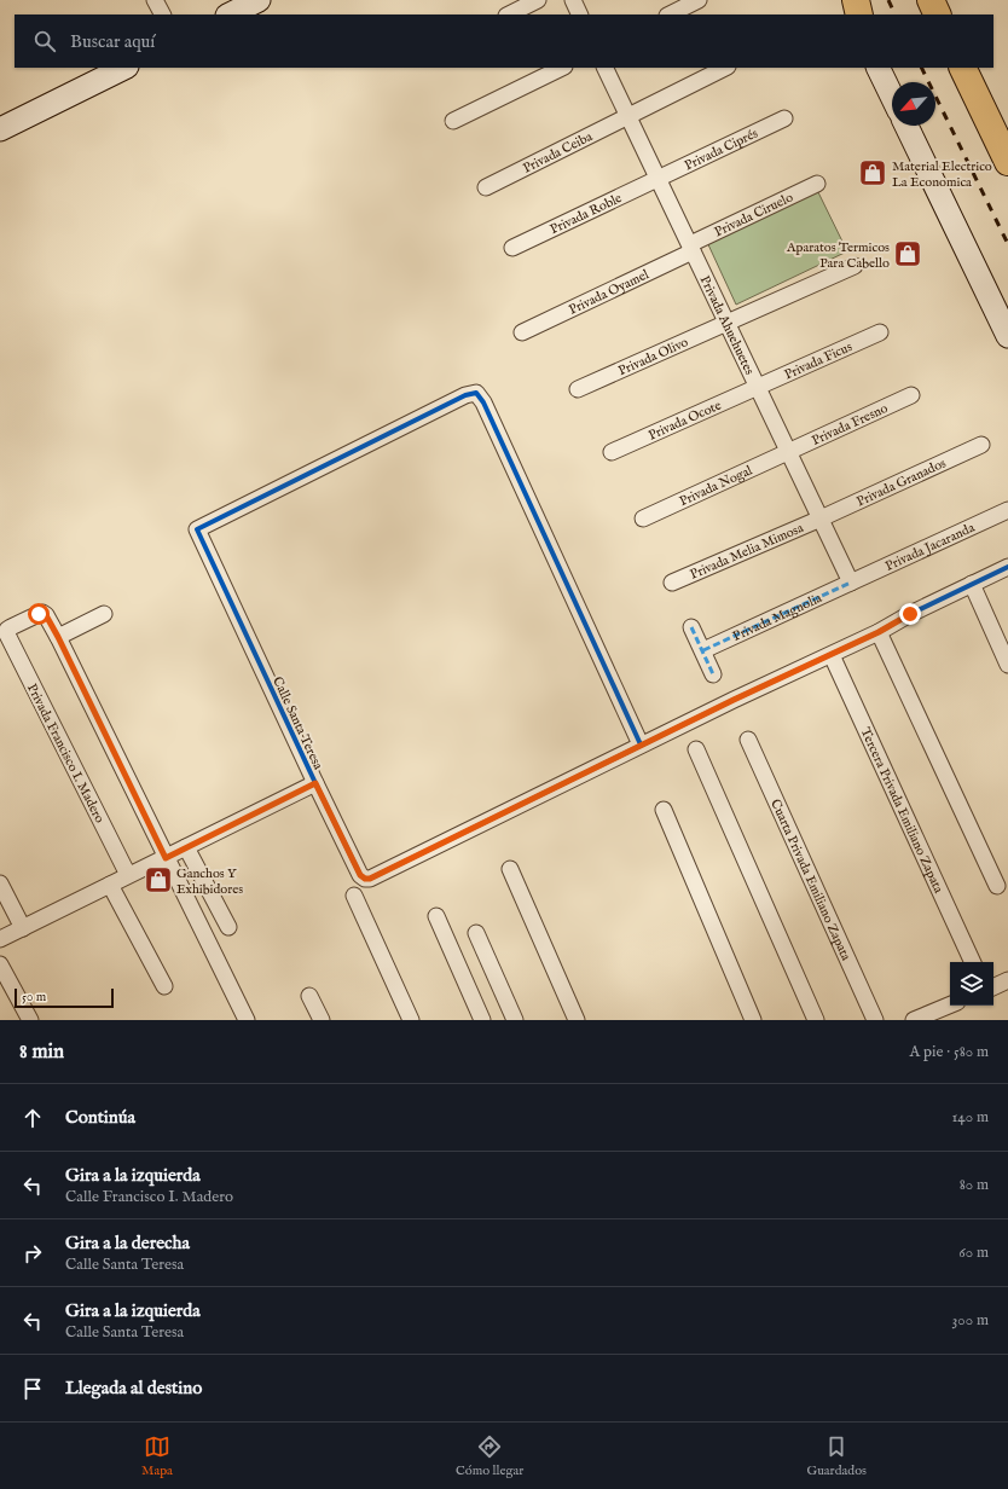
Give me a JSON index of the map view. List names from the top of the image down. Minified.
{"streets":{"street":["Privada Ciprés","Privada Ceiba","Privada Roble","Privada Ciruelo","Privada Oyamel","Privada Ahuehuetes","Privada Olivo","Privada Ficus","Privada Ocote","Privada Fresno","Privada Granados","Privada Nogal","Privada Jacaranda","Privada Melia Mimosa","Privada Magnolia","Calle Santa Teresa","Privada Francisco I. Madero","Tercera Privada Emiliano Zapata","Cuarta Privada Emiliano Zapata"]},"crossings":[["Privada Ciprés","Privada Roble"],["Privada Ciprés","Privada Ahuehuetes"],["Privada Ceiba","Privada Ahuehuetes"],["Privada Roble","Privada Ahuehuetes"],["Privada Ciruelo","Privada Oyamel"],["Privada Ciruelo","Privada Ahuehuetes"],["Privada Oyamel","Privada Ahuehuetes"],["Privada Ahuehuetes","Privada Olivo"],["Privada Ahuehuetes","Privada Ficus"],["Privada Ahuehuetes","Privada Ocote"],["Privada Ahuehuetes","Privada Fresno"],["Privada Ahuehuetes","Privada Granados"],["Privada Ahuehuetes","Privada Nogal"],["Privada Ahuehuetes","Privada Jacaranda"],["Privada Ahuehuetes","Privada Melia Mimosa"],["Privada Ahuehuetes","Privada Magnolia"],["Privada Ficus","Privada Ocote"],["Privada Fresno","Privada Nogal"],["Privada Granados","Privada Melia Mimosa"],["Privada Jacaranda","Privada Magnolia"],["Calle Santa Teresa","Tercera Privada Emiliano Zapata"]],"places":{"shop":["Material Electrico La Economica","Aparatos Termicos Para Cabello","Ganchos Y Exhibidores"]},"scale_bar":"50 m","north":"bottom left","page":{"search":"Buscar aquí","scale":"50 m","heading":["8 min","A pie · 580 m"],"list":[["Continúa","140 m"],["Gira a la izquierda","Calle Francisco I. Madero","80 m"],["Gira a la derecha","Calle Santa Teresa","60 m"],["Gira a la izquierda","Calle Santa Teresa","300 m"],"Llegada al destino"],"nav":["Mapa","Cómo llegar","Guardados"]}}
